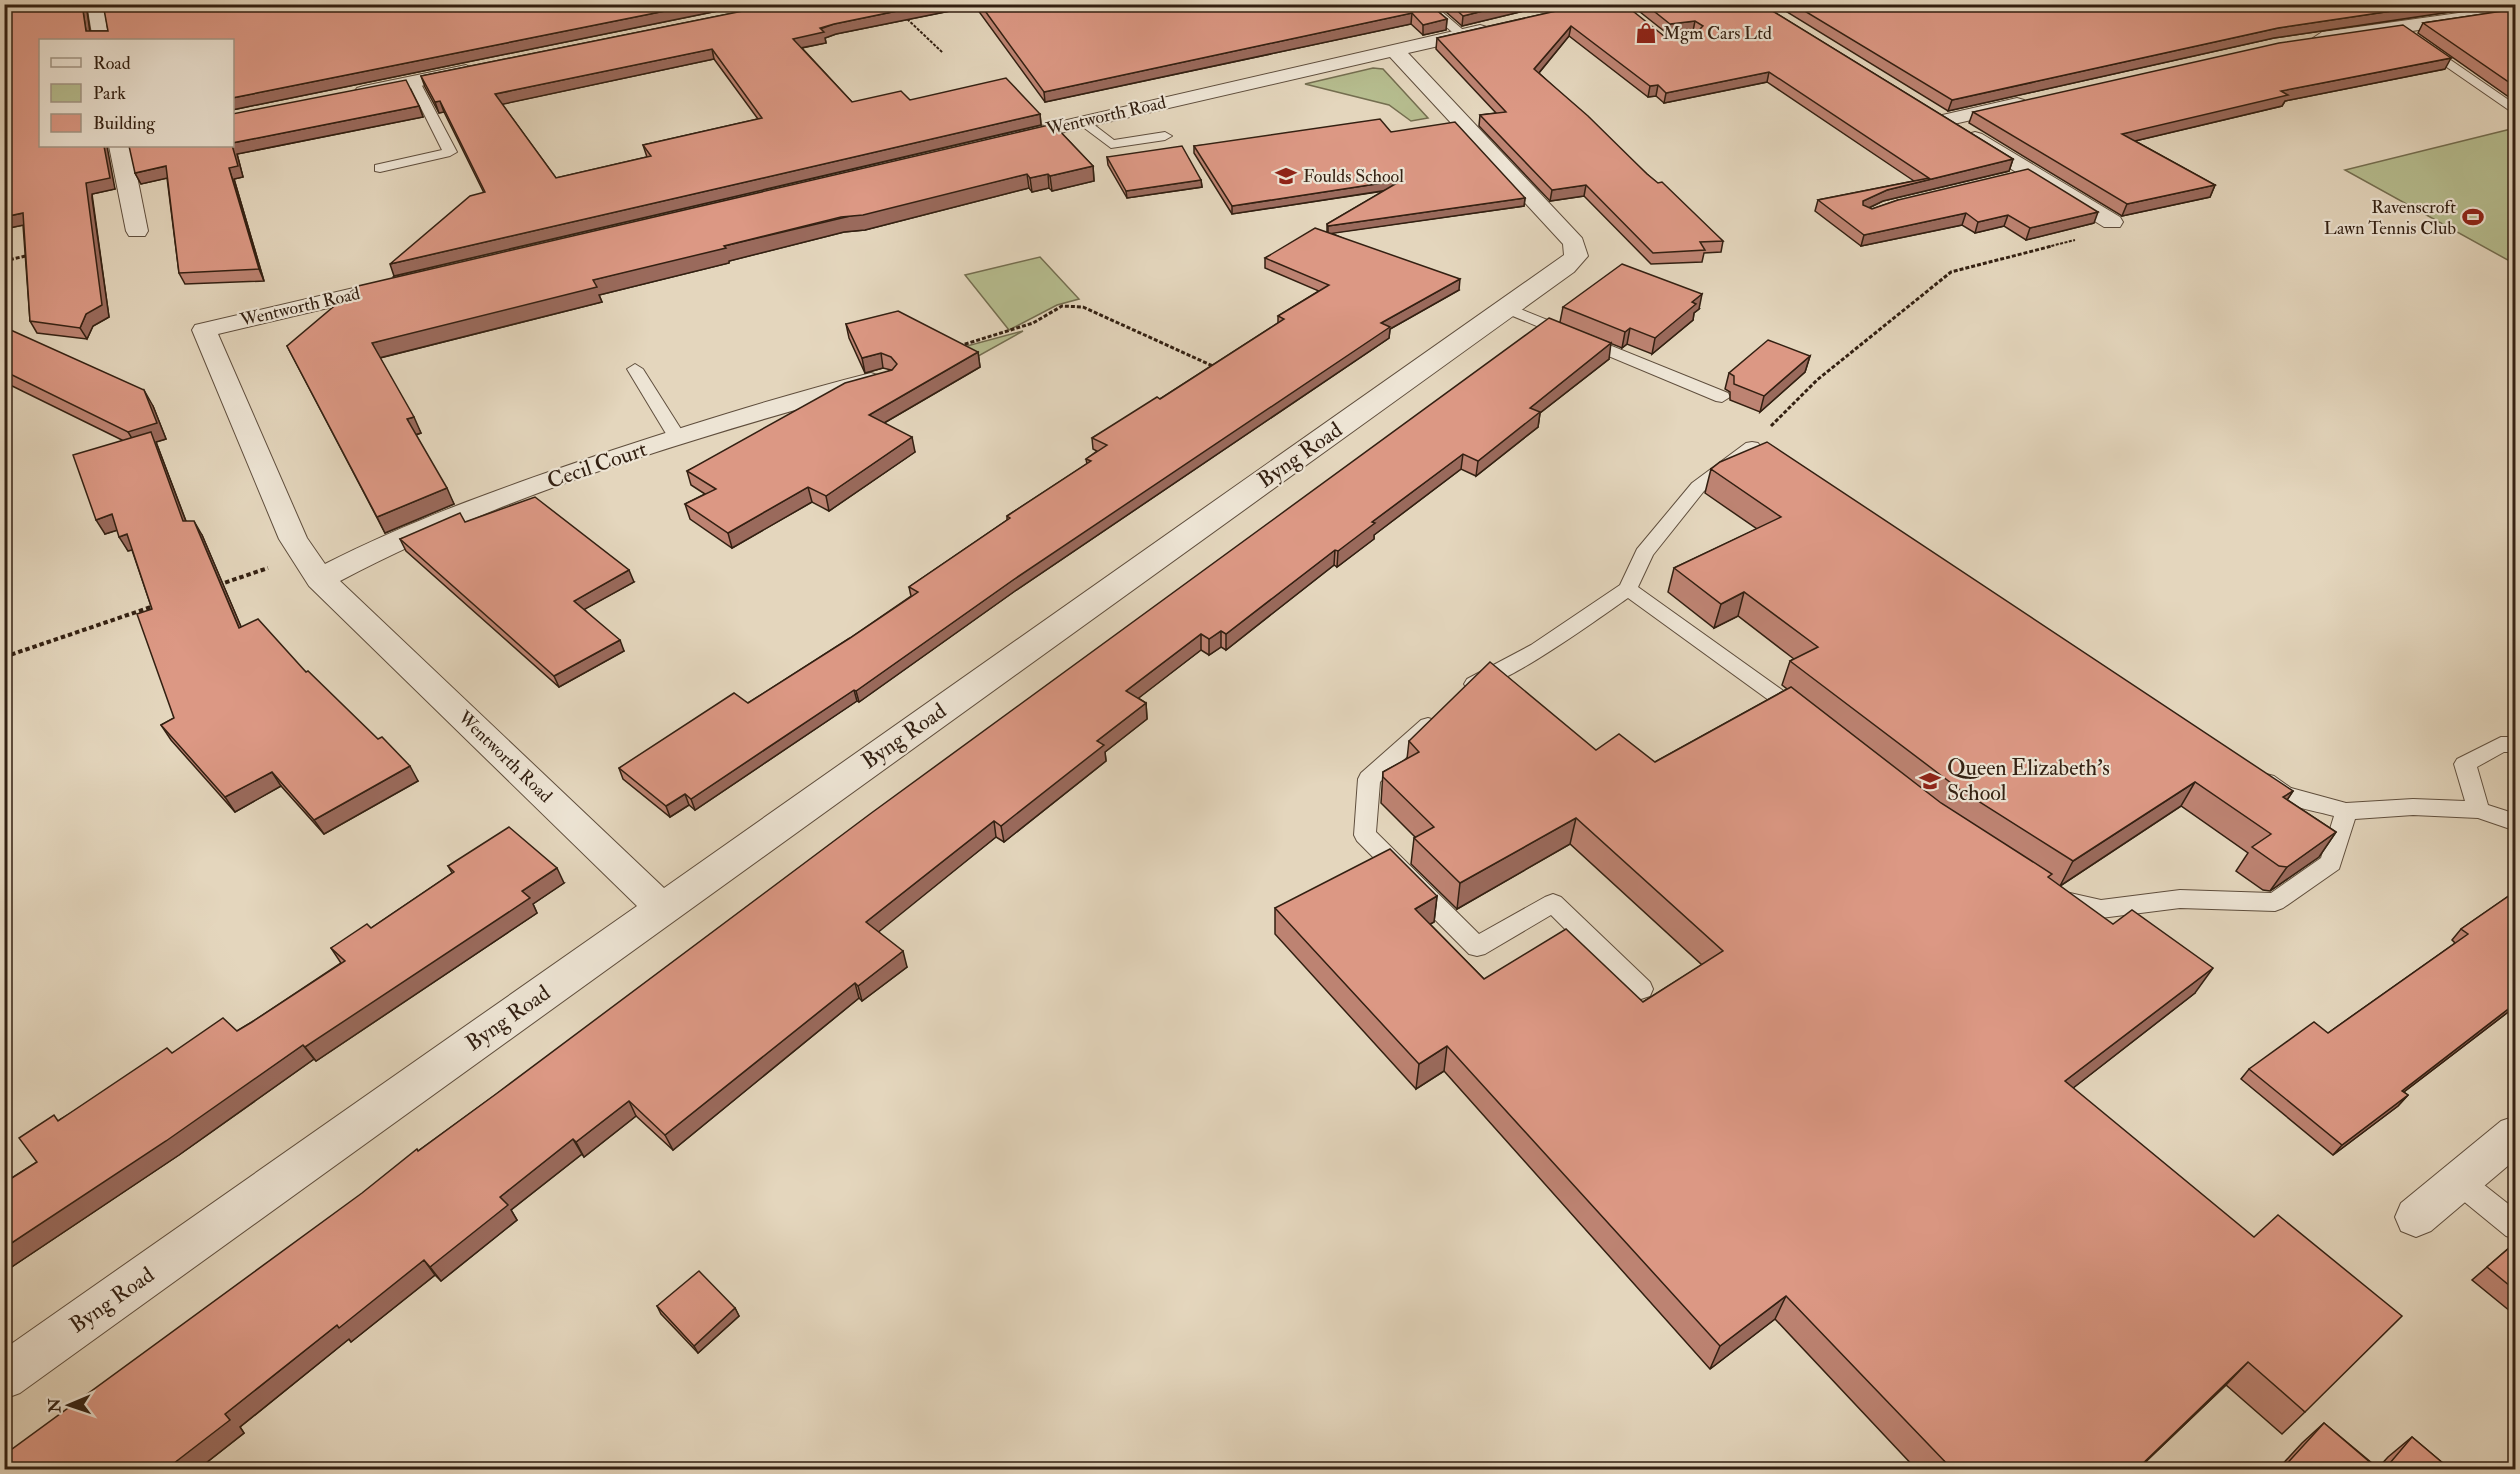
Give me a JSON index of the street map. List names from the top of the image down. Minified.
{"streets":{"street":["Wentworth Road","Byng Road","Cecil Court"]},"crossings":[["Wentworth Road","Byng Road"],["Wentworth Road","Cecil Court"]],"places":{"shop":["Mgm Cars Ltd"],"school or university":["Foulds School","Queen Elizabeth's School"],"sports":["Ravenscroft Lawn Tennis Club"]},"legend":["Road","Park","Building"],"north":"left"}
